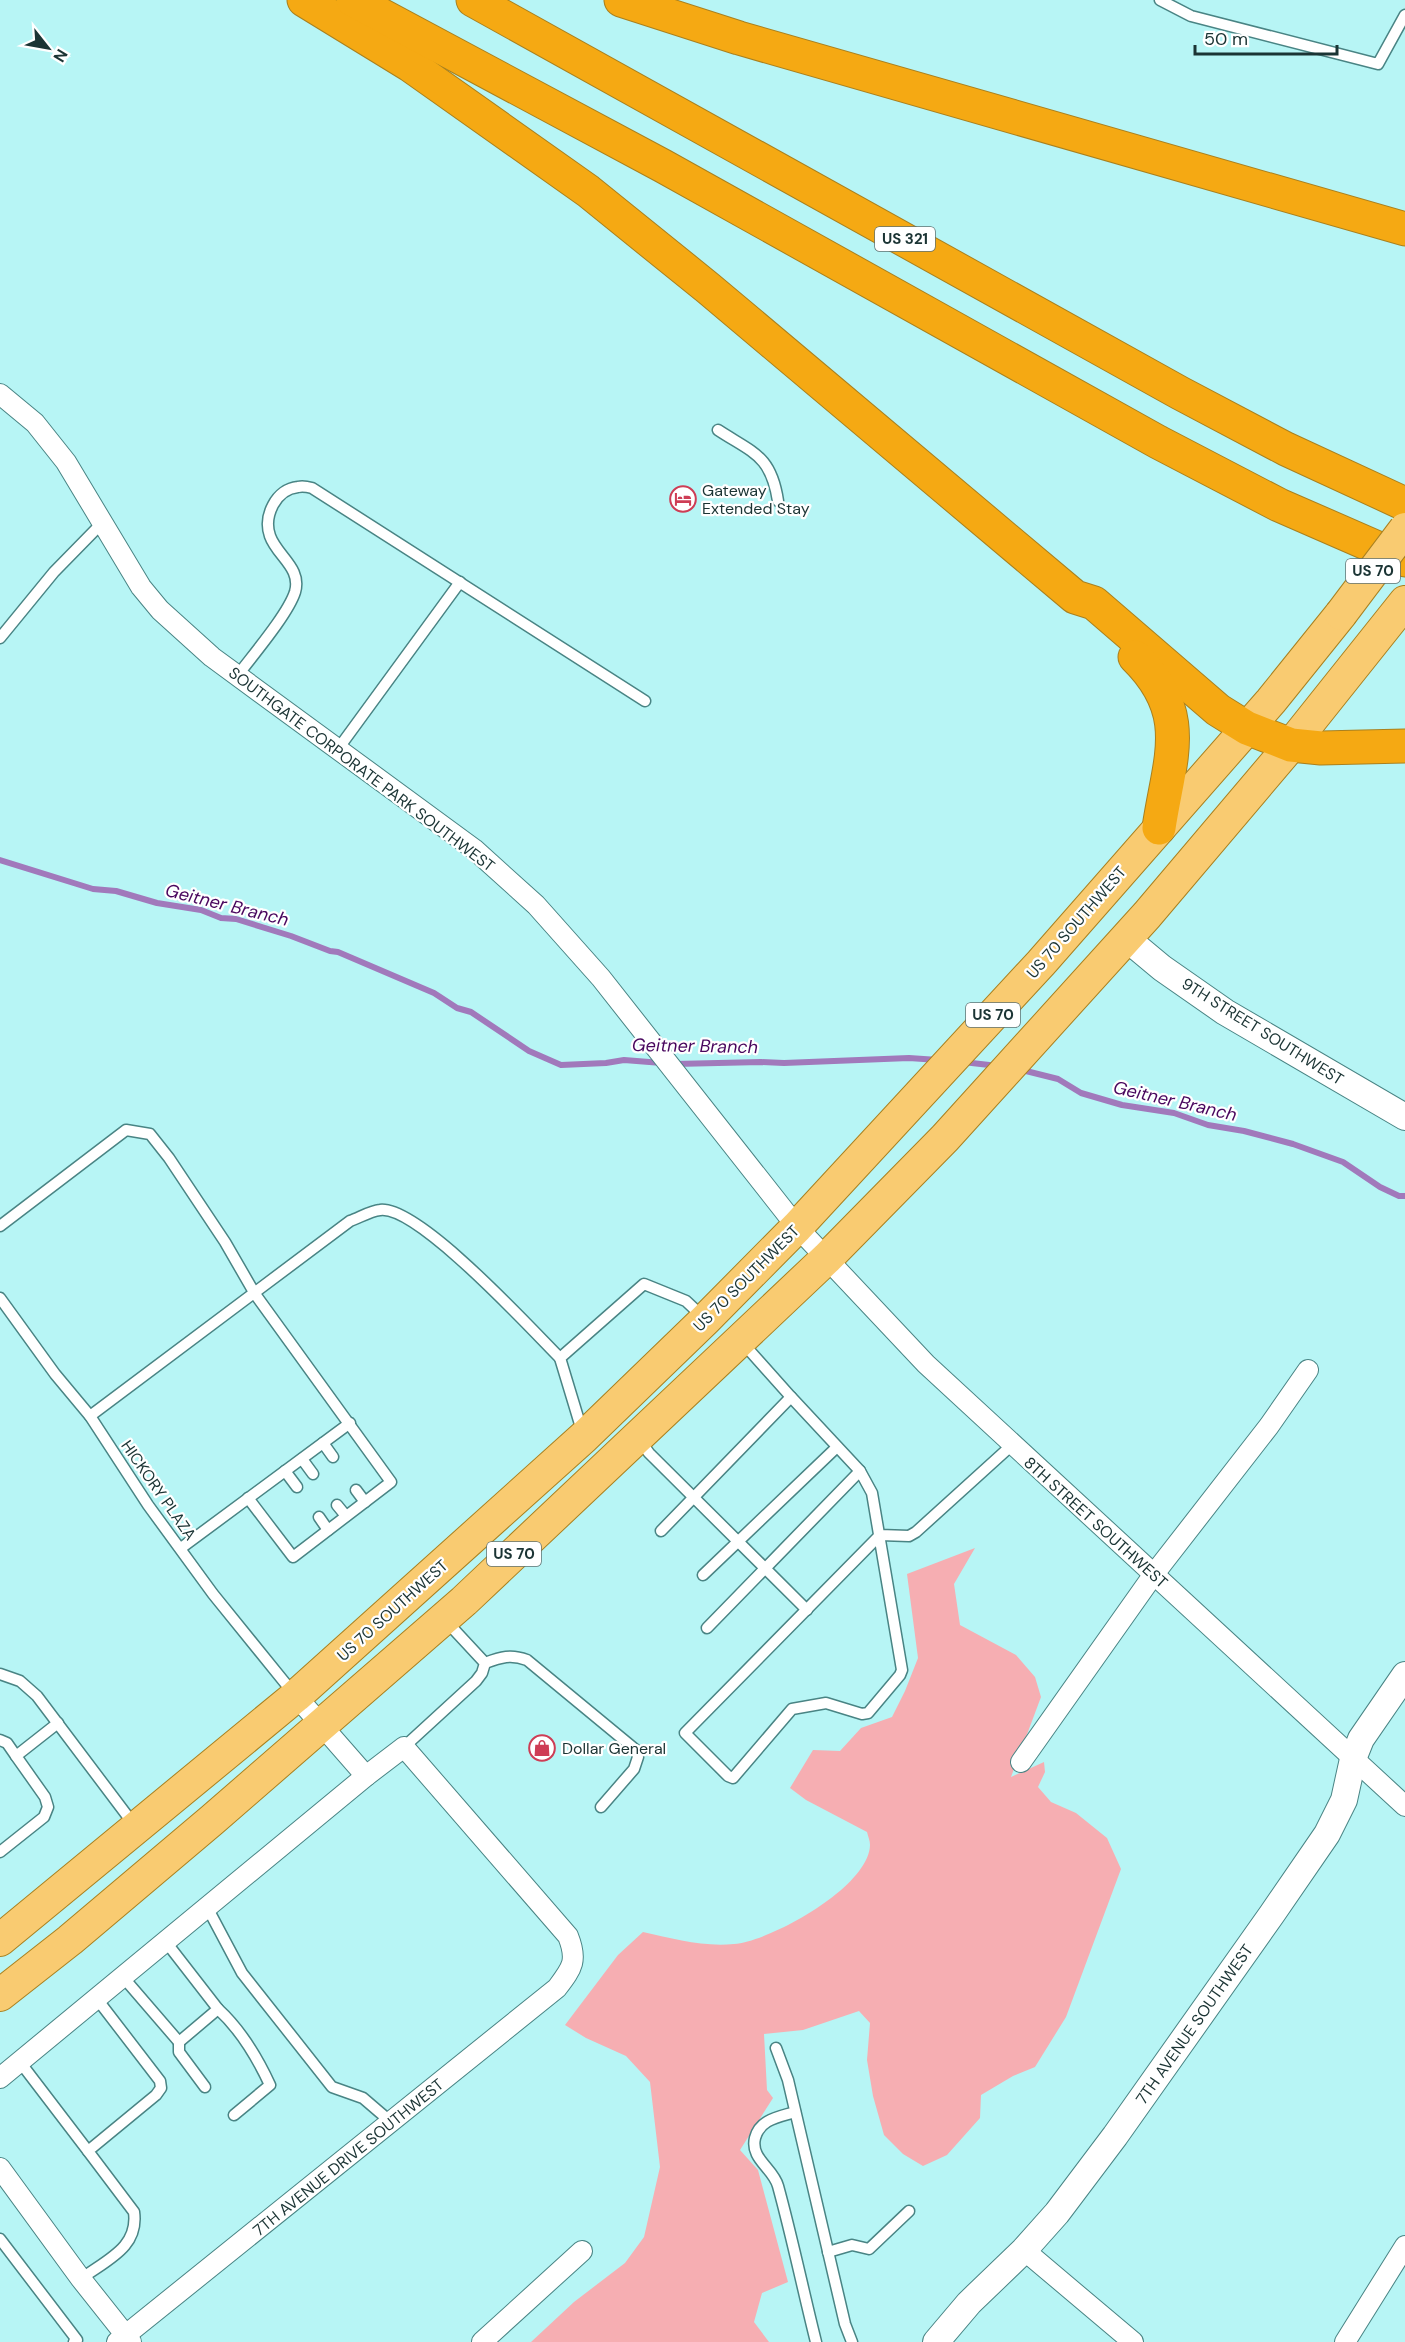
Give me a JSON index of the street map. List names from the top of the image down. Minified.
{"streets":{"highway":["US 321"],"main road":["US 70","US 70 SOUTHWEST"],"street":["SOUTHGATE CORPORATE PARK SOUTHWEST","9TH STREET SOUTHWEST","8TH STREET SOUTHWEST","7TH AVENUE SOUTHWEST","7TH AVENUE DRIVE SOUTHWEST"],"lane":["HICKORY PLAZA"]},"crossings":[["US 70","9TH STREET SOUTHWEST"],["US 70","8TH STREET SOUTHWEST"],["SOUTHGATE CORPORATE PARK SOUTHWEST","US 70 SOUTHWEST"],["SOUTHGATE CORPORATE PARK SOUTHWEST","8TH STREET SOUTHWEST"],["US 70 SOUTHWEST","HICKORY PLAZA"],["US 70 SOUTHWEST","8TH STREET SOUTHWEST"],["8TH STREET SOUTHWEST","7TH AVENUE SOUTHWEST"]],"water":["Geitner Branch"],"places":{"hotel":["Gateway Extended Stay"],"shop":["Dollar General"]},"scale_bar":"50 m","north":"bottom right"}
